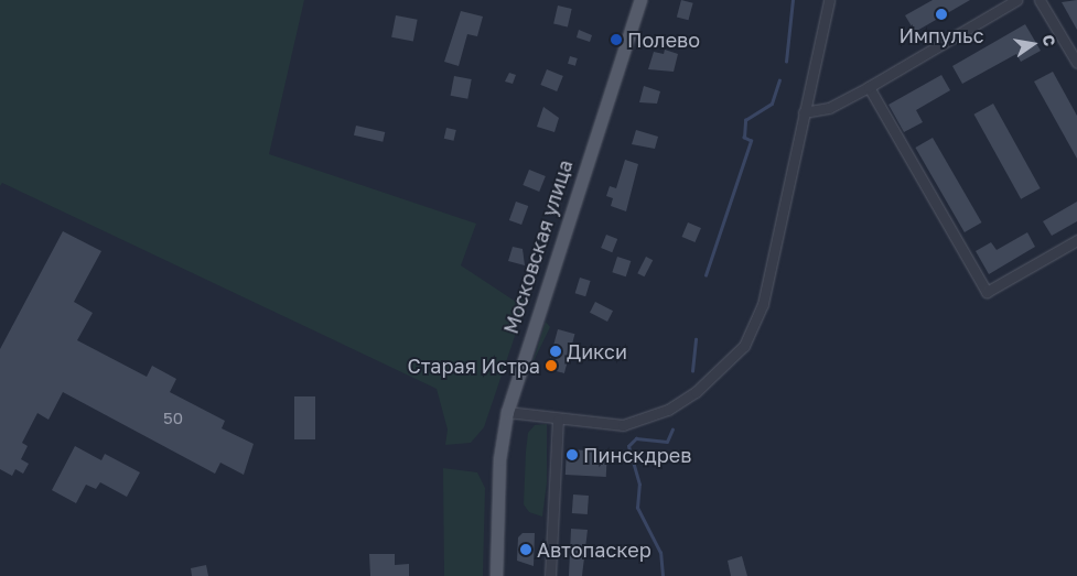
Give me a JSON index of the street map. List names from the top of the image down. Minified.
{"streets":{"main road":["Московская улица"]},"places":["Импульс","Полево","Дикси","Старая Истра","Пинскдрев","Автопаскер"],"house_numbers":["50"],"north":"right"}
